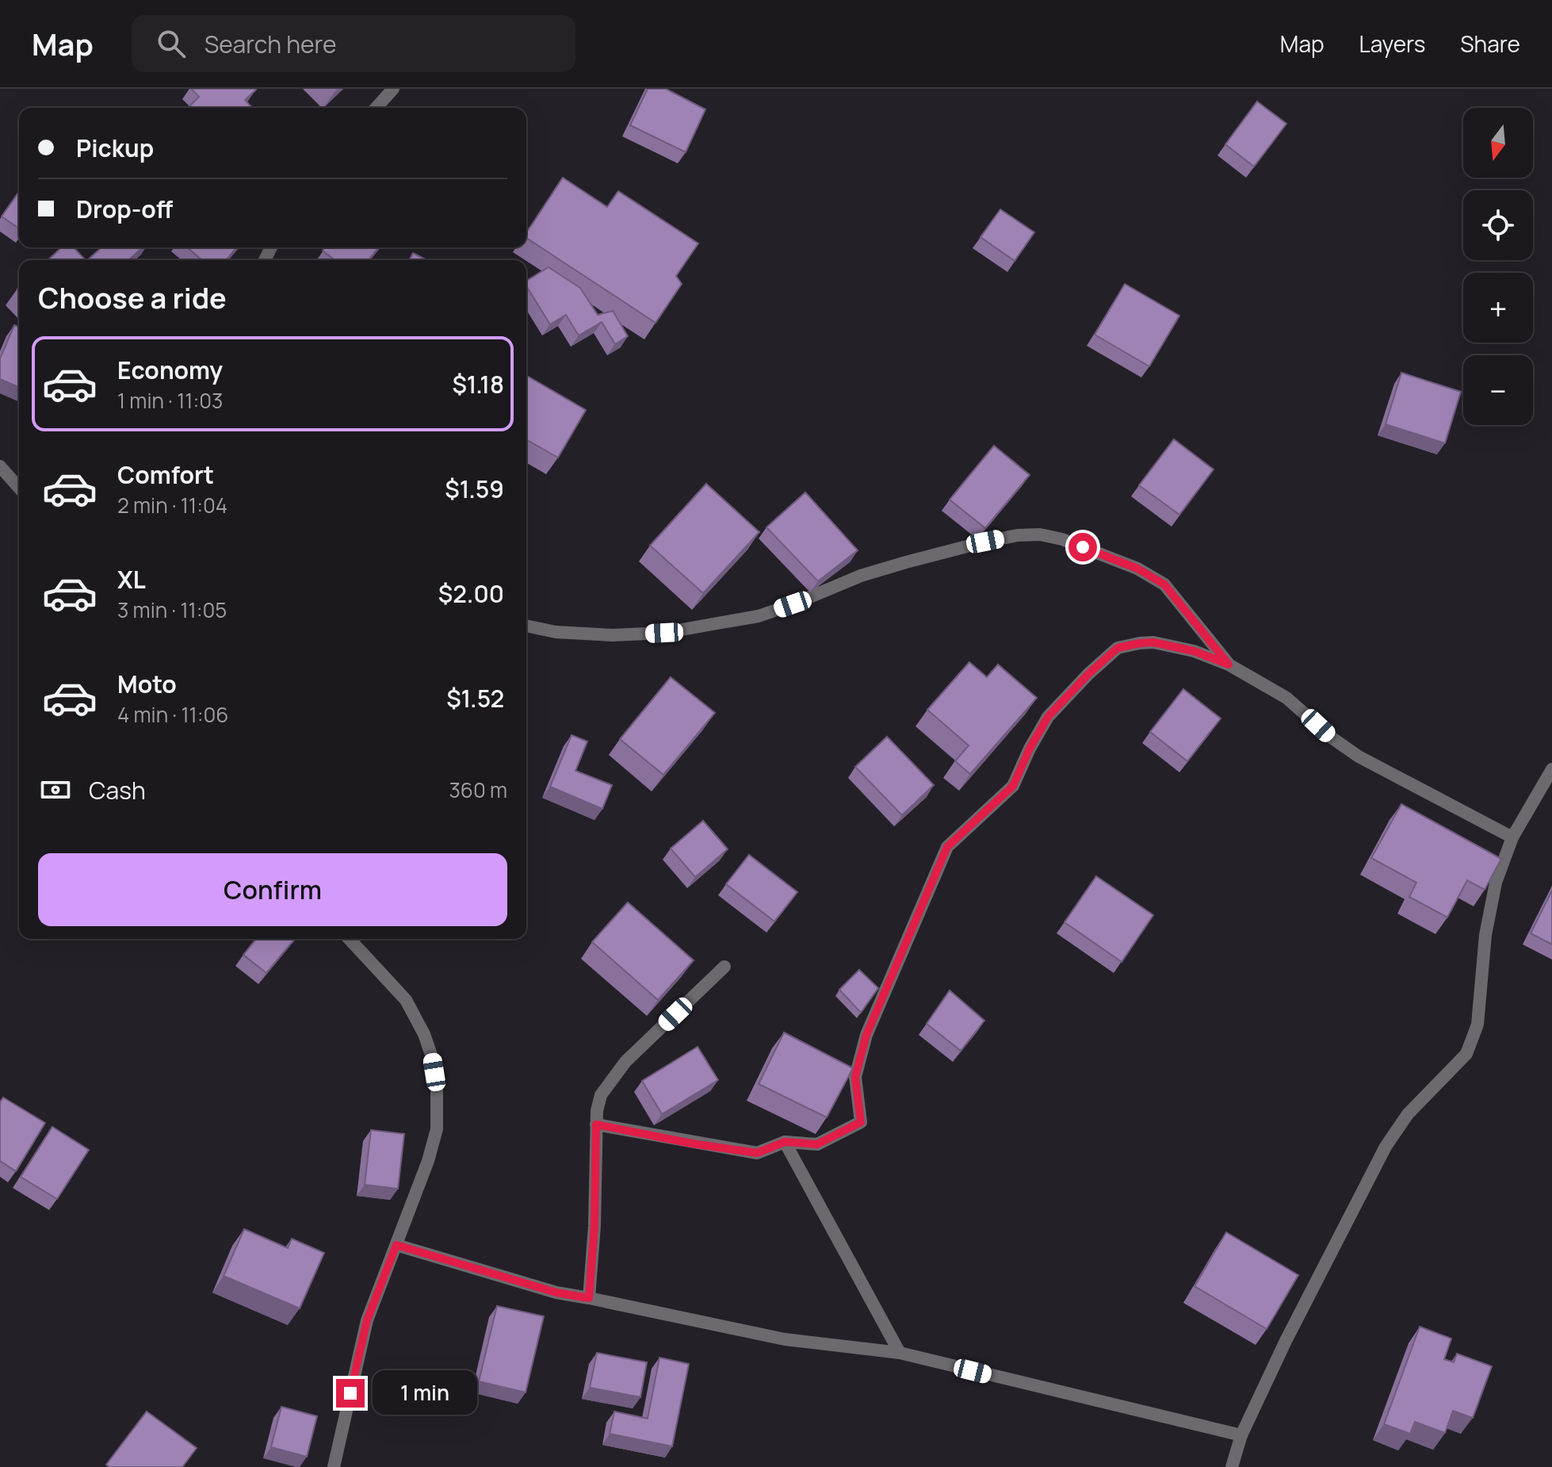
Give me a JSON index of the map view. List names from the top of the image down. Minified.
{"north":"bottom","page":{"header":"Map","search":"Search here","nav":["Map","Layers","Share"],"map_buttons":["+","−"],"banner":["Pickup","Drop-off"],"heading":"Choose a ride","list":[{"name":"Economy","note":"1 min · 11:03","value":"$1.18"},{"name":"Comfort","note":"2 min · 11:04","value":"$1.59"},{"name":"XL","note":"3 min · 11:05","value":"$2.00"},{"name":"Moto","note":"4 min · 11:06","value":"$1.52"}],"pay":["Cash","360 m"],"buttons":"Confirm","bubble":"1 min"}}
